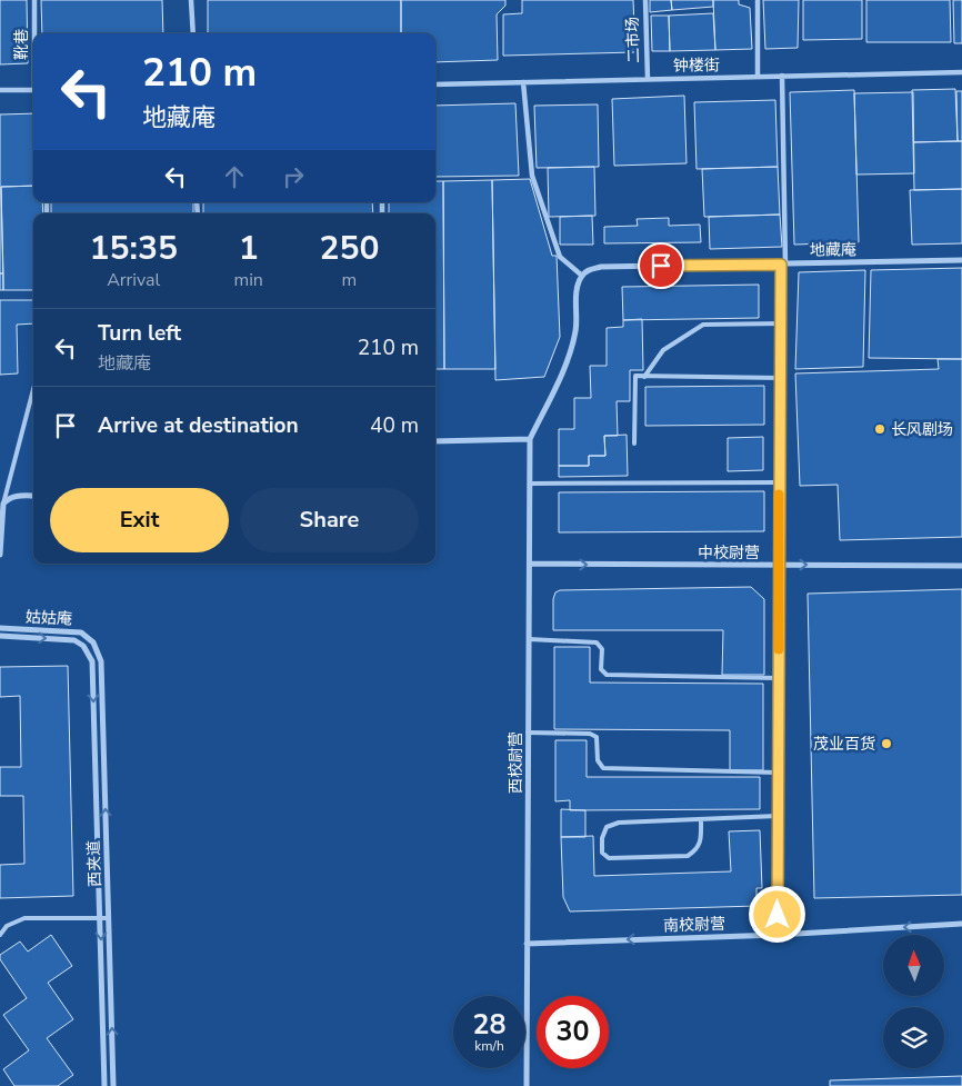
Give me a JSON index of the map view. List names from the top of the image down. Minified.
{"streets":{"street":["二市场","靴巷","钟楼街","地藏庵","中校尉营","姑姑庵","西校尉营","西夹道","南校尉营"]},"crossings":[["二市场","钟楼街"],["中校尉营","西校尉营"],["姑姑庵","西夹道"],["西校尉营","南校尉营"]],"one_way":["中校尉营","南校尉营"],"places":["长风剧场","茂业百货"],"north":"top","page":{"turn":["210 m","地藏庵"],"eta":["15:35","Arrival","1","min","250","m"],"list":[{"name":"Turn left","note":"地藏庵","value":"210 m"},{"name":"Arrive at destination","value":"40 m"}],"buttons":["Exit","Share"],"speed":"28 km/h","limit":"30"}}
